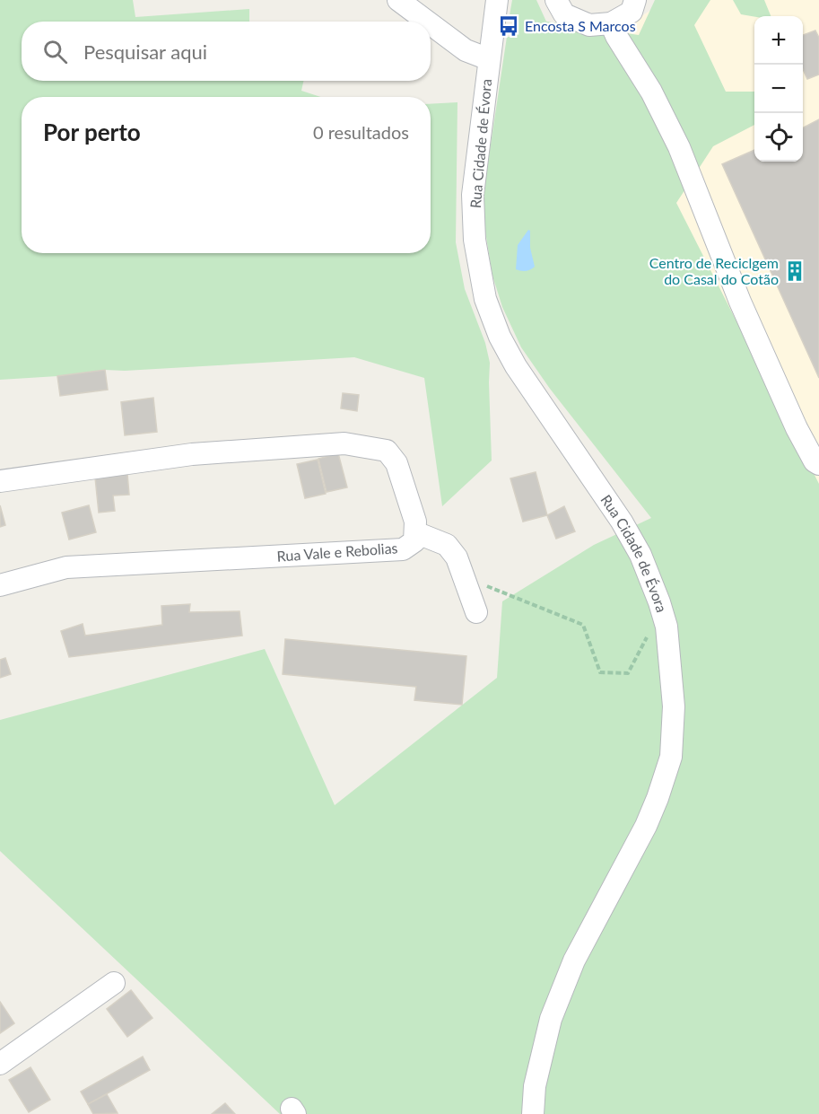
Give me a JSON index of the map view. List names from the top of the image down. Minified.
{"streets":{"street":["Rua Cidade de Évora","Rua Vale e Rebolias"]},"places":{"bus stop":["Encosta S Marcos"],"building":["Centro de Reciclgem do Casal do Cotão"]},"page":{"map_buttons":["+","−"],"search":"Pesquisar aqui","heading":["Por perto","0 resultados"]}}
